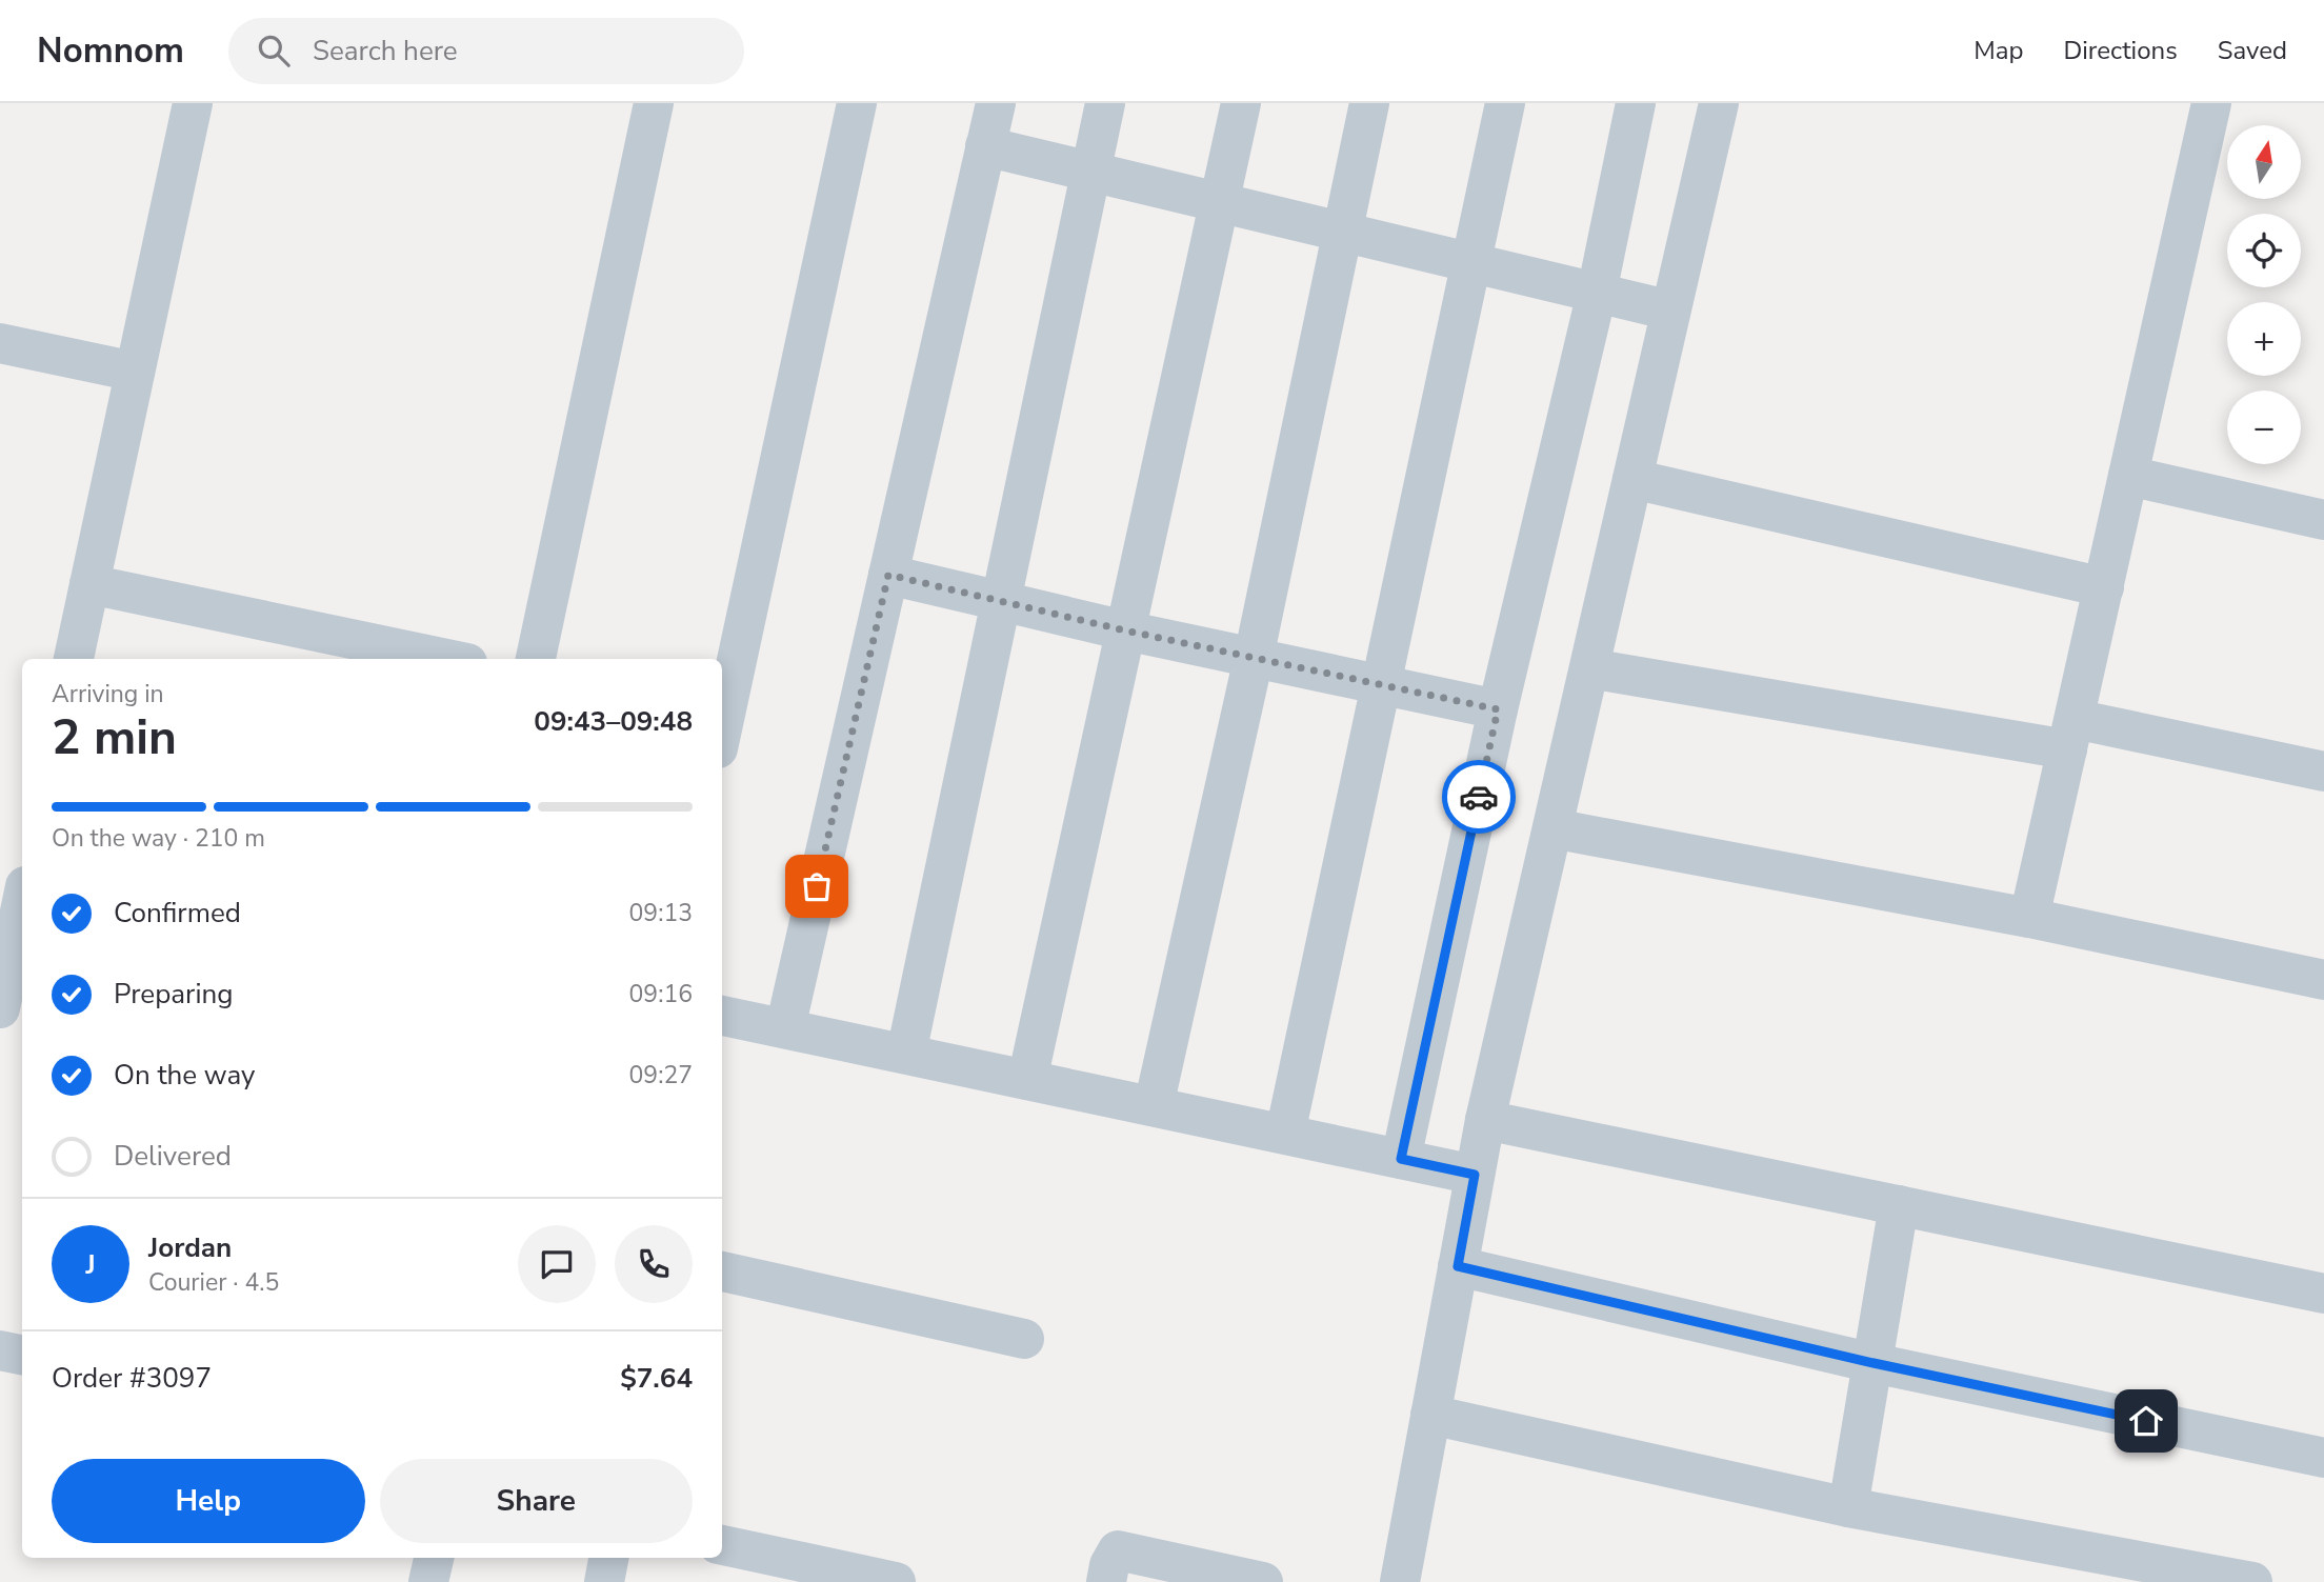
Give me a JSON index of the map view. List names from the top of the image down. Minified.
{"north":"top","page":{"header":"Nomnom","search":"Search here","nav":["Map","Directions","Saved"],"map_buttons":["+","−"],"heading":["2 min","Arriving in","09:43–09:48"],"panel":["Jordan","Courier · 4.5","Order #3097","$7.64"],"bar":"On the way · 210 m","list":[["Confirmed","09:13"],["Preparing","09:16"],["On the way","09:27"],"Delivered"],"round":"J","buttons":["Help","Share"]}}
